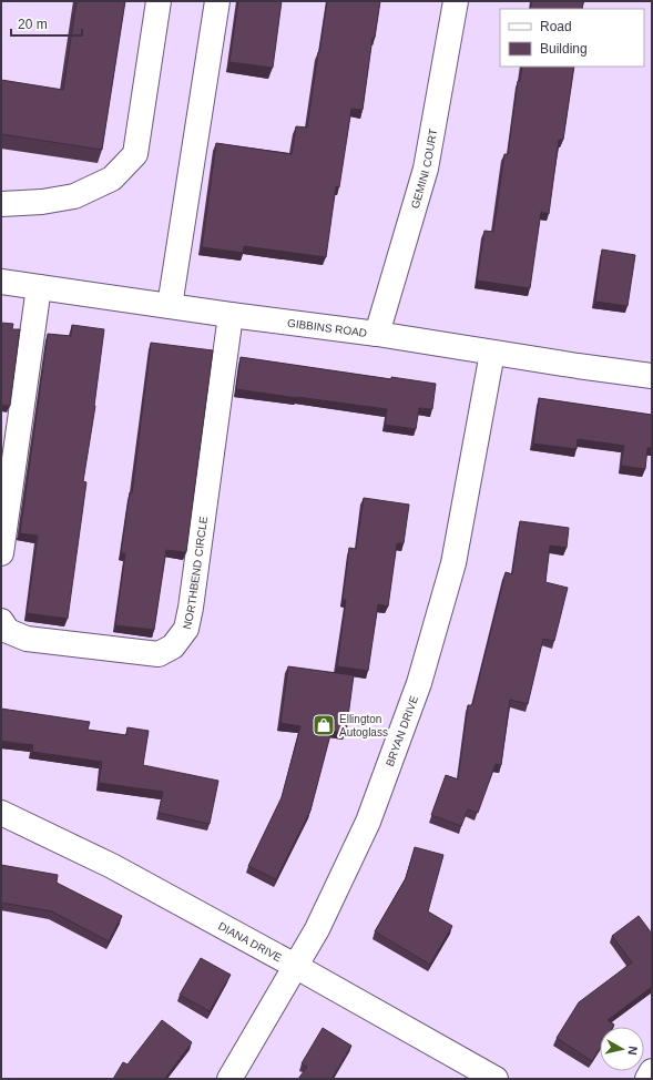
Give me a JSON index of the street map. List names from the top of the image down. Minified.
{"streets":{"street":["GEMINI COURT","GIBBINS ROAD","NORTHBEND CIRCLE","BRYAN DRIVE","DIANA DRIVE"]},"crossings":[["GEMINI COURT","GIBBINS ROAD"],["GIBBINS ROAD","NORTHBEND CIRCLE"],["GIBBINS ROAD","BRYAN DRIVE"],["BRYAN DRIVE","DIANA DRIVE"]],"places":{"shop":["Ellington Autoglass"]},"legend":["Road","Building"],"scale_bar":"20 m","north":"right"}
